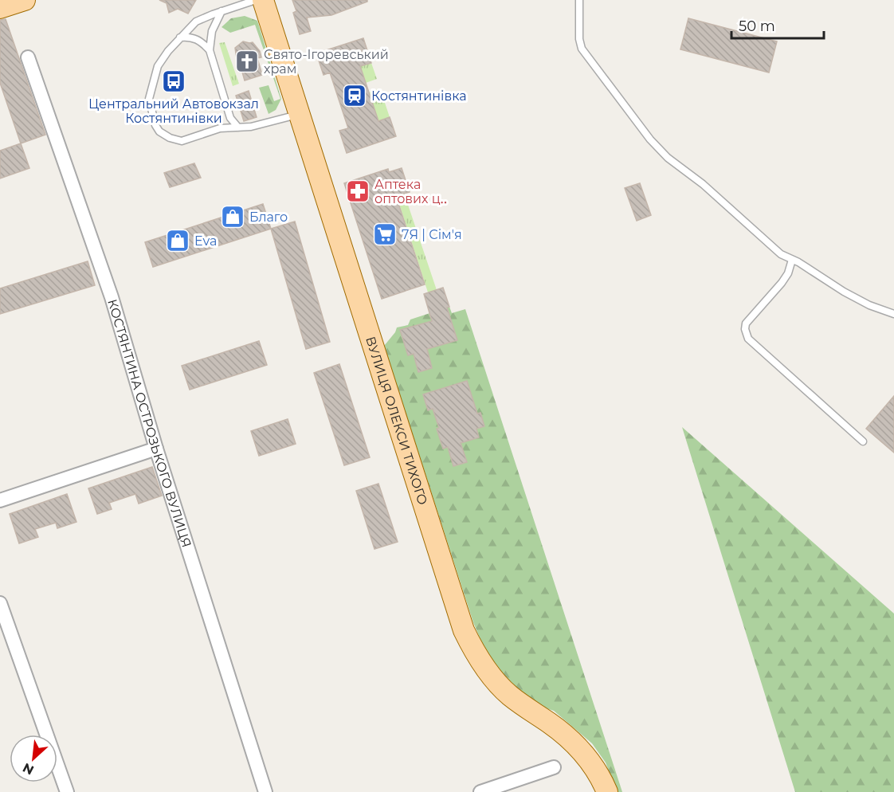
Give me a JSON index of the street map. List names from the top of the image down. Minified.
{"streets":{"main road":["ВУЛИЦЯ ОЛЕКСИ ТИХОГО"],"street":["КОСТЯНТИНА ОСТРОЗЬКОГО ВУЛИЦЯ"]},"places":{"church":["Свято-Ігоревський храм"],"bus stop":["Центральний Автовокзал Костянтинівки"],"station":["Костянтинівка"],"pharmacy":["Аптека оптових ц‥"],"shop":["Благо","Eva"],"supermarket":["7Я | Сім'я"]},"scale_bar":"50 m","north":"bottom left"}
